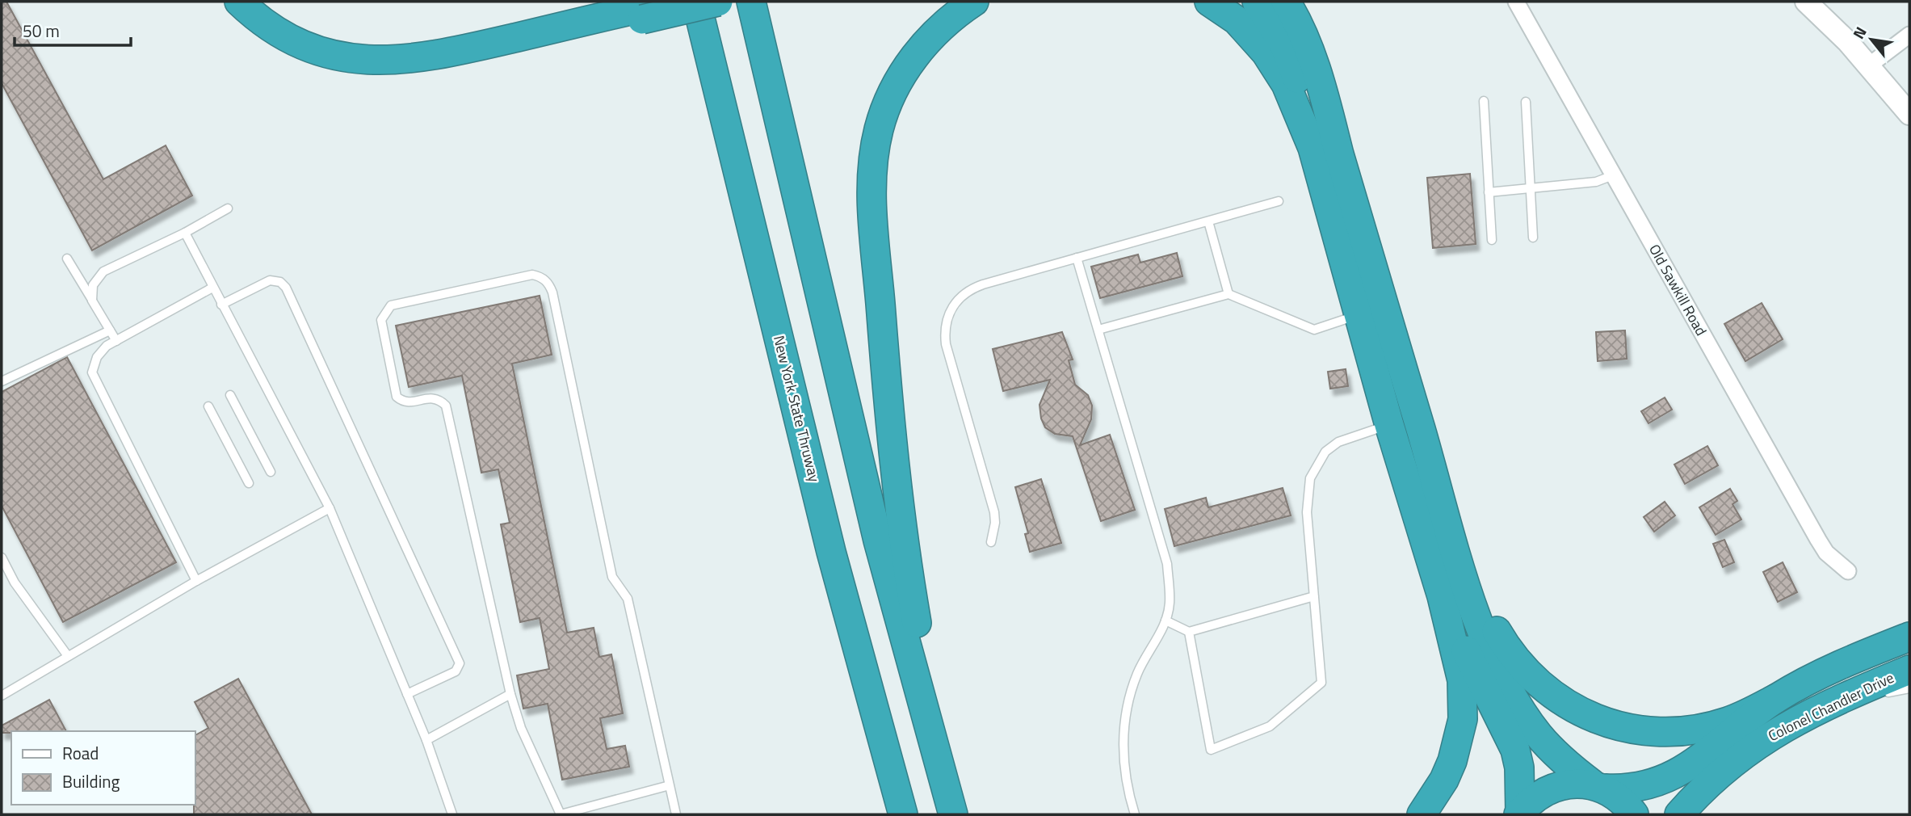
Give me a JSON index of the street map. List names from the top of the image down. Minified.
{"streets":{"highway":["New York State Thruway","Colonel Chandler Drive"],"street":["Old Sawkill Road"]},"legend":["Road","Building"],"scale_bar":"50 m","north":"top left"}
